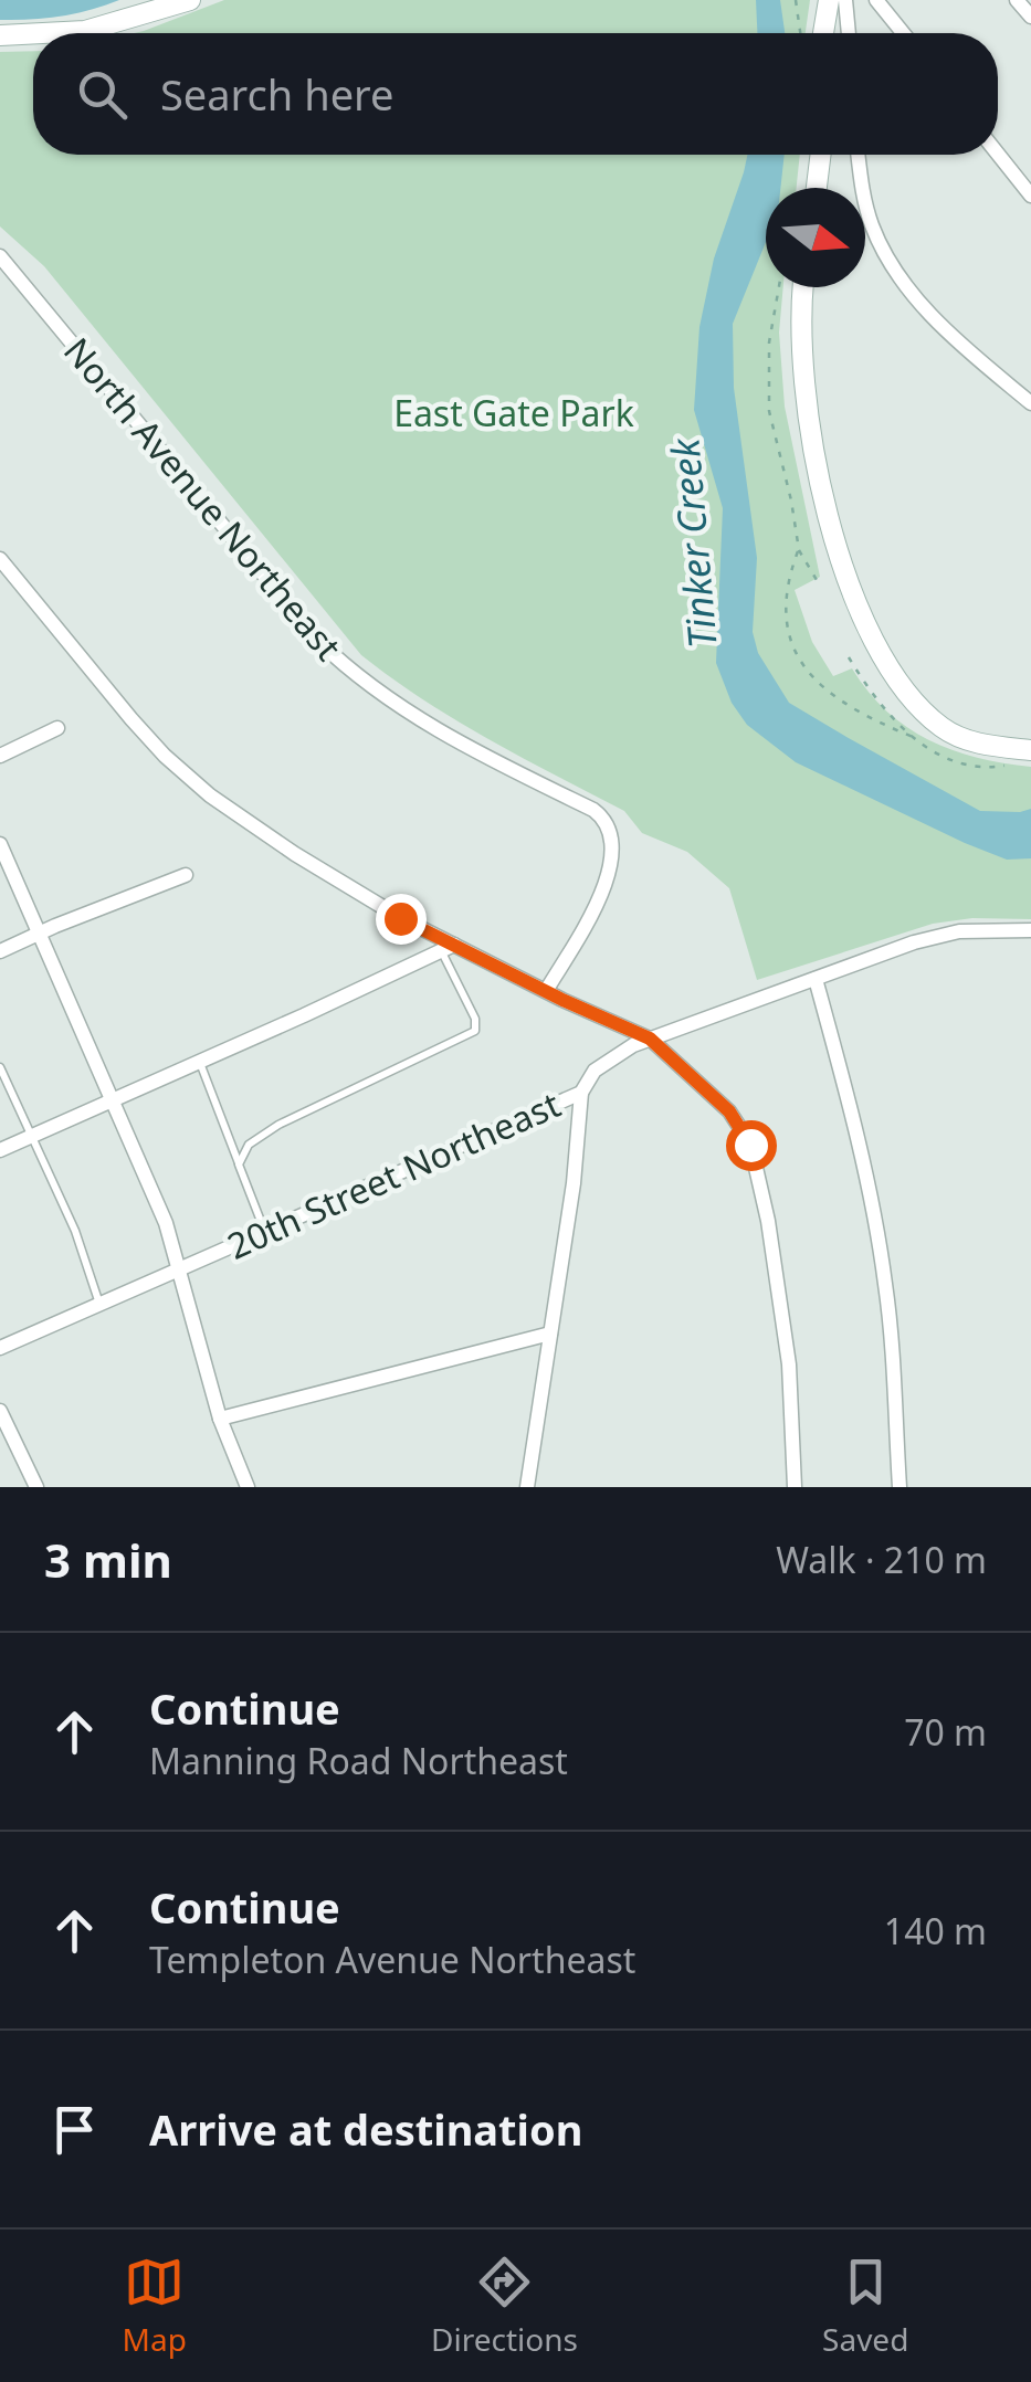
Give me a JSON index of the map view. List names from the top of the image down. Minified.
{"streets":{"street":["North Avenue Northeast","20th Street Northeast"]},"water":["Tinker Creek"],"parks":["East Gate Park"],"north":"right","page":{"search":"Search here","heading":["3 min","Walk · 210 m"],"list":[["Continue","Manning Road Northeast","70 m"],["Continue","Templeton Avenue Northeast","140 m"],"Arrive at destination"],"nav":["Map","Directions","Saved"]}}
